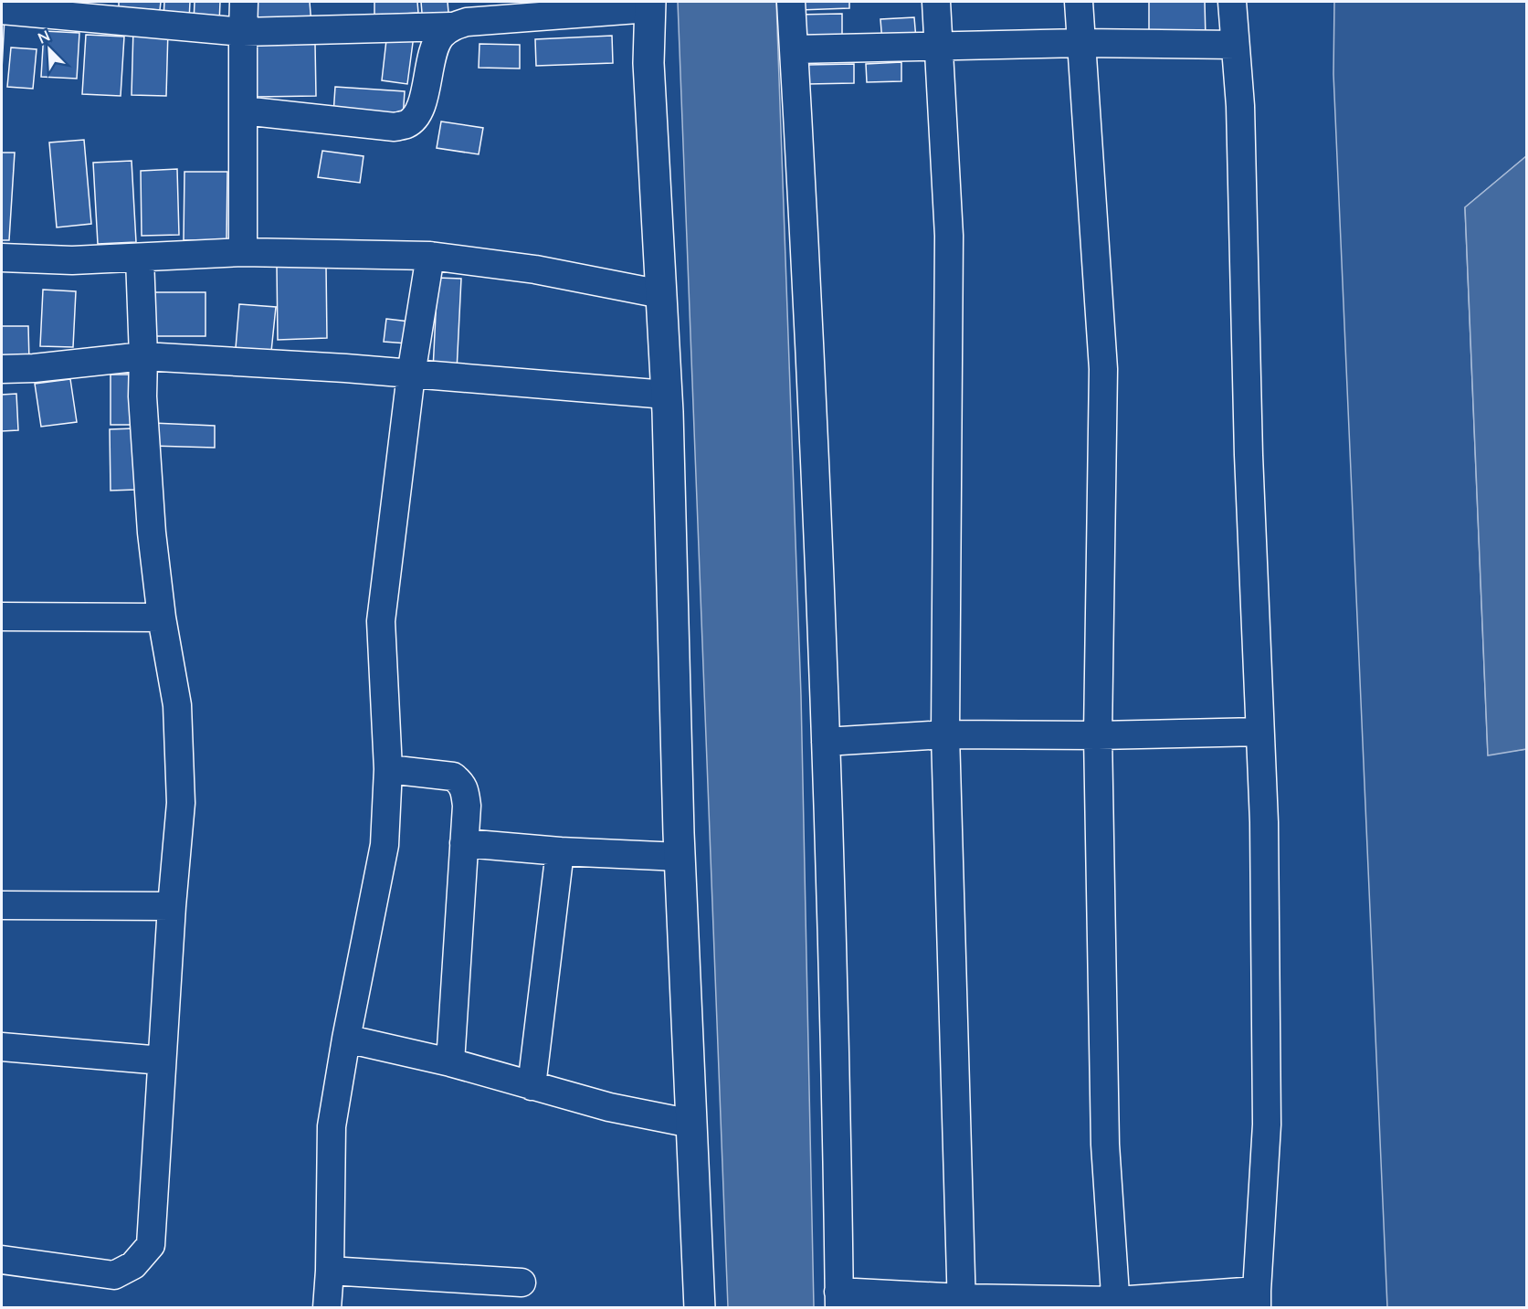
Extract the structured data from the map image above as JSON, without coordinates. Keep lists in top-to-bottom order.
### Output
{
  "north": "top left"
}
